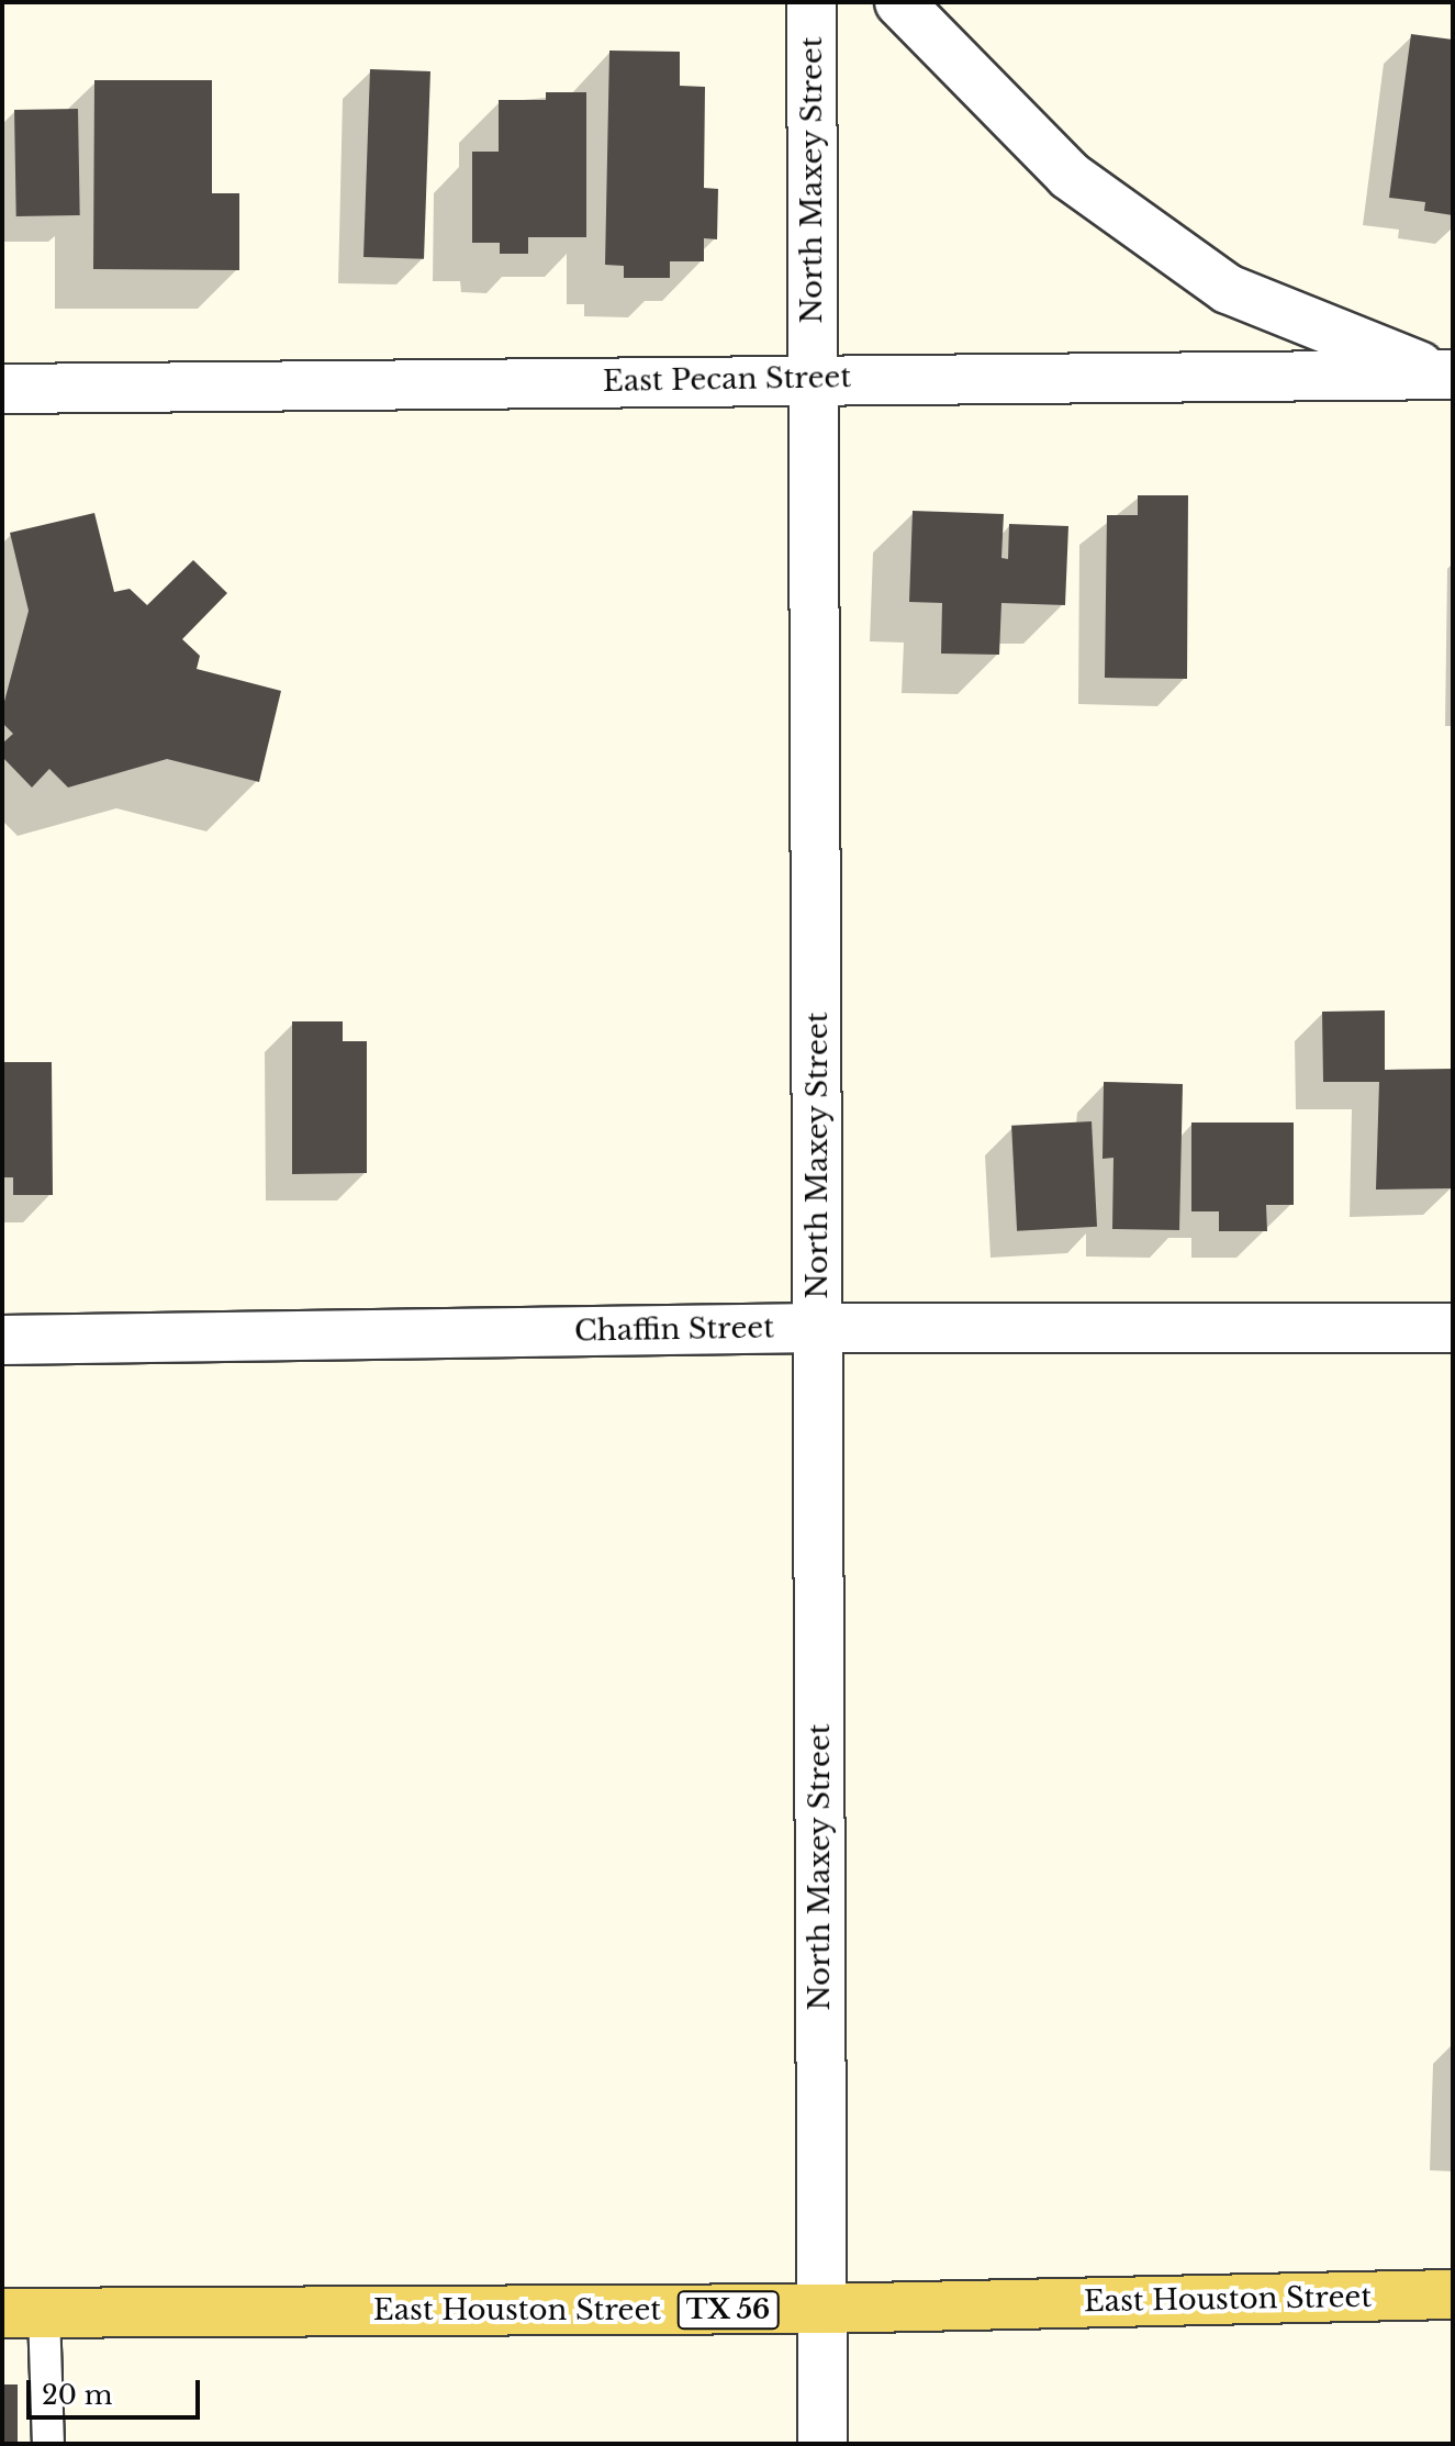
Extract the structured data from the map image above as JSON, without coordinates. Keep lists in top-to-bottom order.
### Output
{
  "streets": {
    "main road": ["East Houston Street", "TX 56"],
    "street": ["North Maxey Street", "East Pecan Street", "Chaffin Street"]
  },
  "crossings": [
    ["North Maxey Street", "East Pecan Street"],
    ["North Maxey Street", "Chaffin Street"],
    ["North Maxey Street", "East Houston Street"]
  ],
  "scale_bar": "20 m"
}
